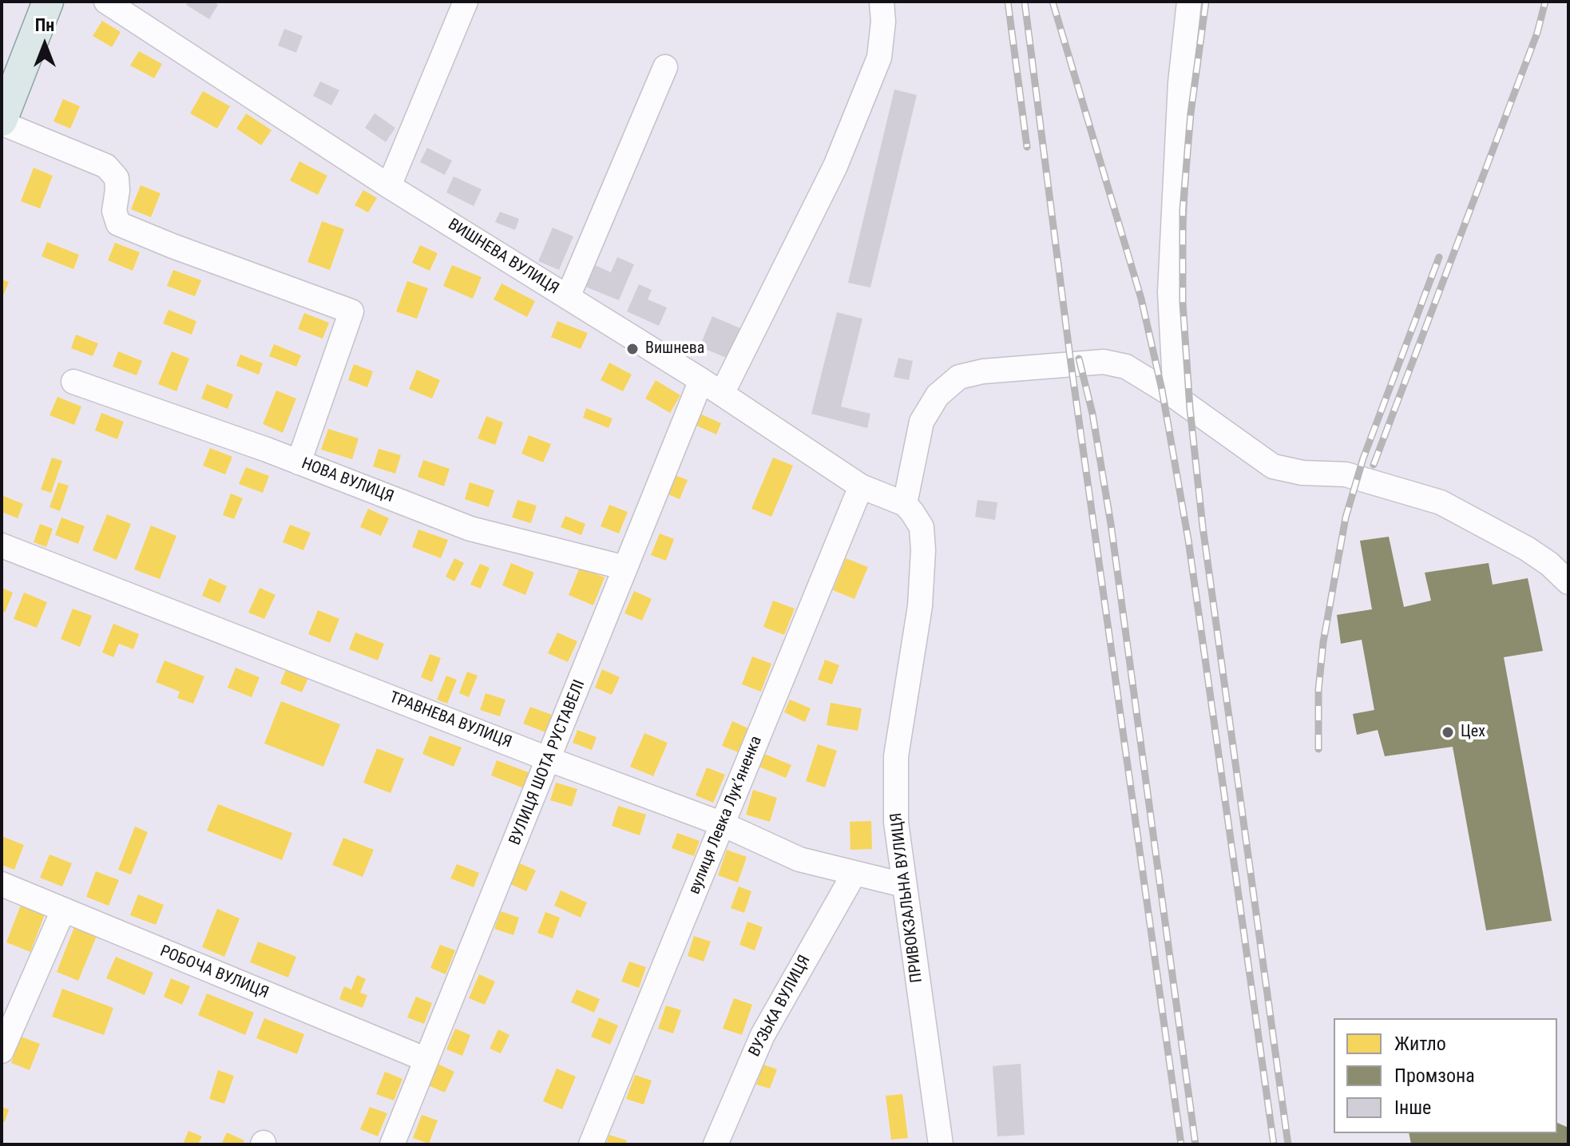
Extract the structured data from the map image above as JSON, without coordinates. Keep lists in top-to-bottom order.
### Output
{
  "streets": {
    "street": [
      "ВИШНЕВА ВУЛИЦЯ",
      "НОВА ВУЛИЦЯ",
      "ТРАВНЕВА ВУЛИЦЯ",
      "ВУЛИЦЯ ШОТА РУСТАВЕЛІ",
      "вулиця Левка Лукʼяненка",
      "ПРИВОКЗАЛЬНА ВУЛИЦЯ",
      "РОБОЧА ВУЛИЦЯ",
      "ВУЗЬКА ВУЛИЦЯ"
    ]
  },
  "crossings": [
    ["ВИШНЕВА ВУЛИЦЯ", "ВУЛИЦЯ ШОТА РУСТАВЕЛІ"],
    ["ВИШНЕВА ВУЛИЦЯ", "вулиця Левка Лукʼяненка"],
    ["ВИШНЕВА ВУЛИЦЯ", "ПРИВОКЗАЛЬНА ВУЛИЦЯ"],
    ["НОВА ВУЛИЦЯ", "ВУЛИЦЯ ШОТА РУСТАВЕЛІ"],
    ["ТРАВНЕВА ВУЛИЦЯ", "ВУЛИЦЯ ШОТА РУСТАВЕЛІ"],
    ["ТРАВНЕВА ВУЛИЦЯ", "вулиця Левка Лукʼяненка"],
    ["ТРАВНЕВА ВУЛИЦЯ", "ПРИВОКЗАЛЬНА ВУЛИЦЯ"],
    ["ТРАВНЕВА ВУЛИЦЯ", "ВУЗЬКА ВУЛИЦЯ"],
    ["ВУЛИЦЯ ШОТА РУСТАВЕЛІ", "РОБОЧА ВУЛИЦЯ"]
  ],
  "places": ["Вишнева", "Цех"],
  "legend": ["Житло", "Промзона", "Інше"],
  "north": "top"
}
